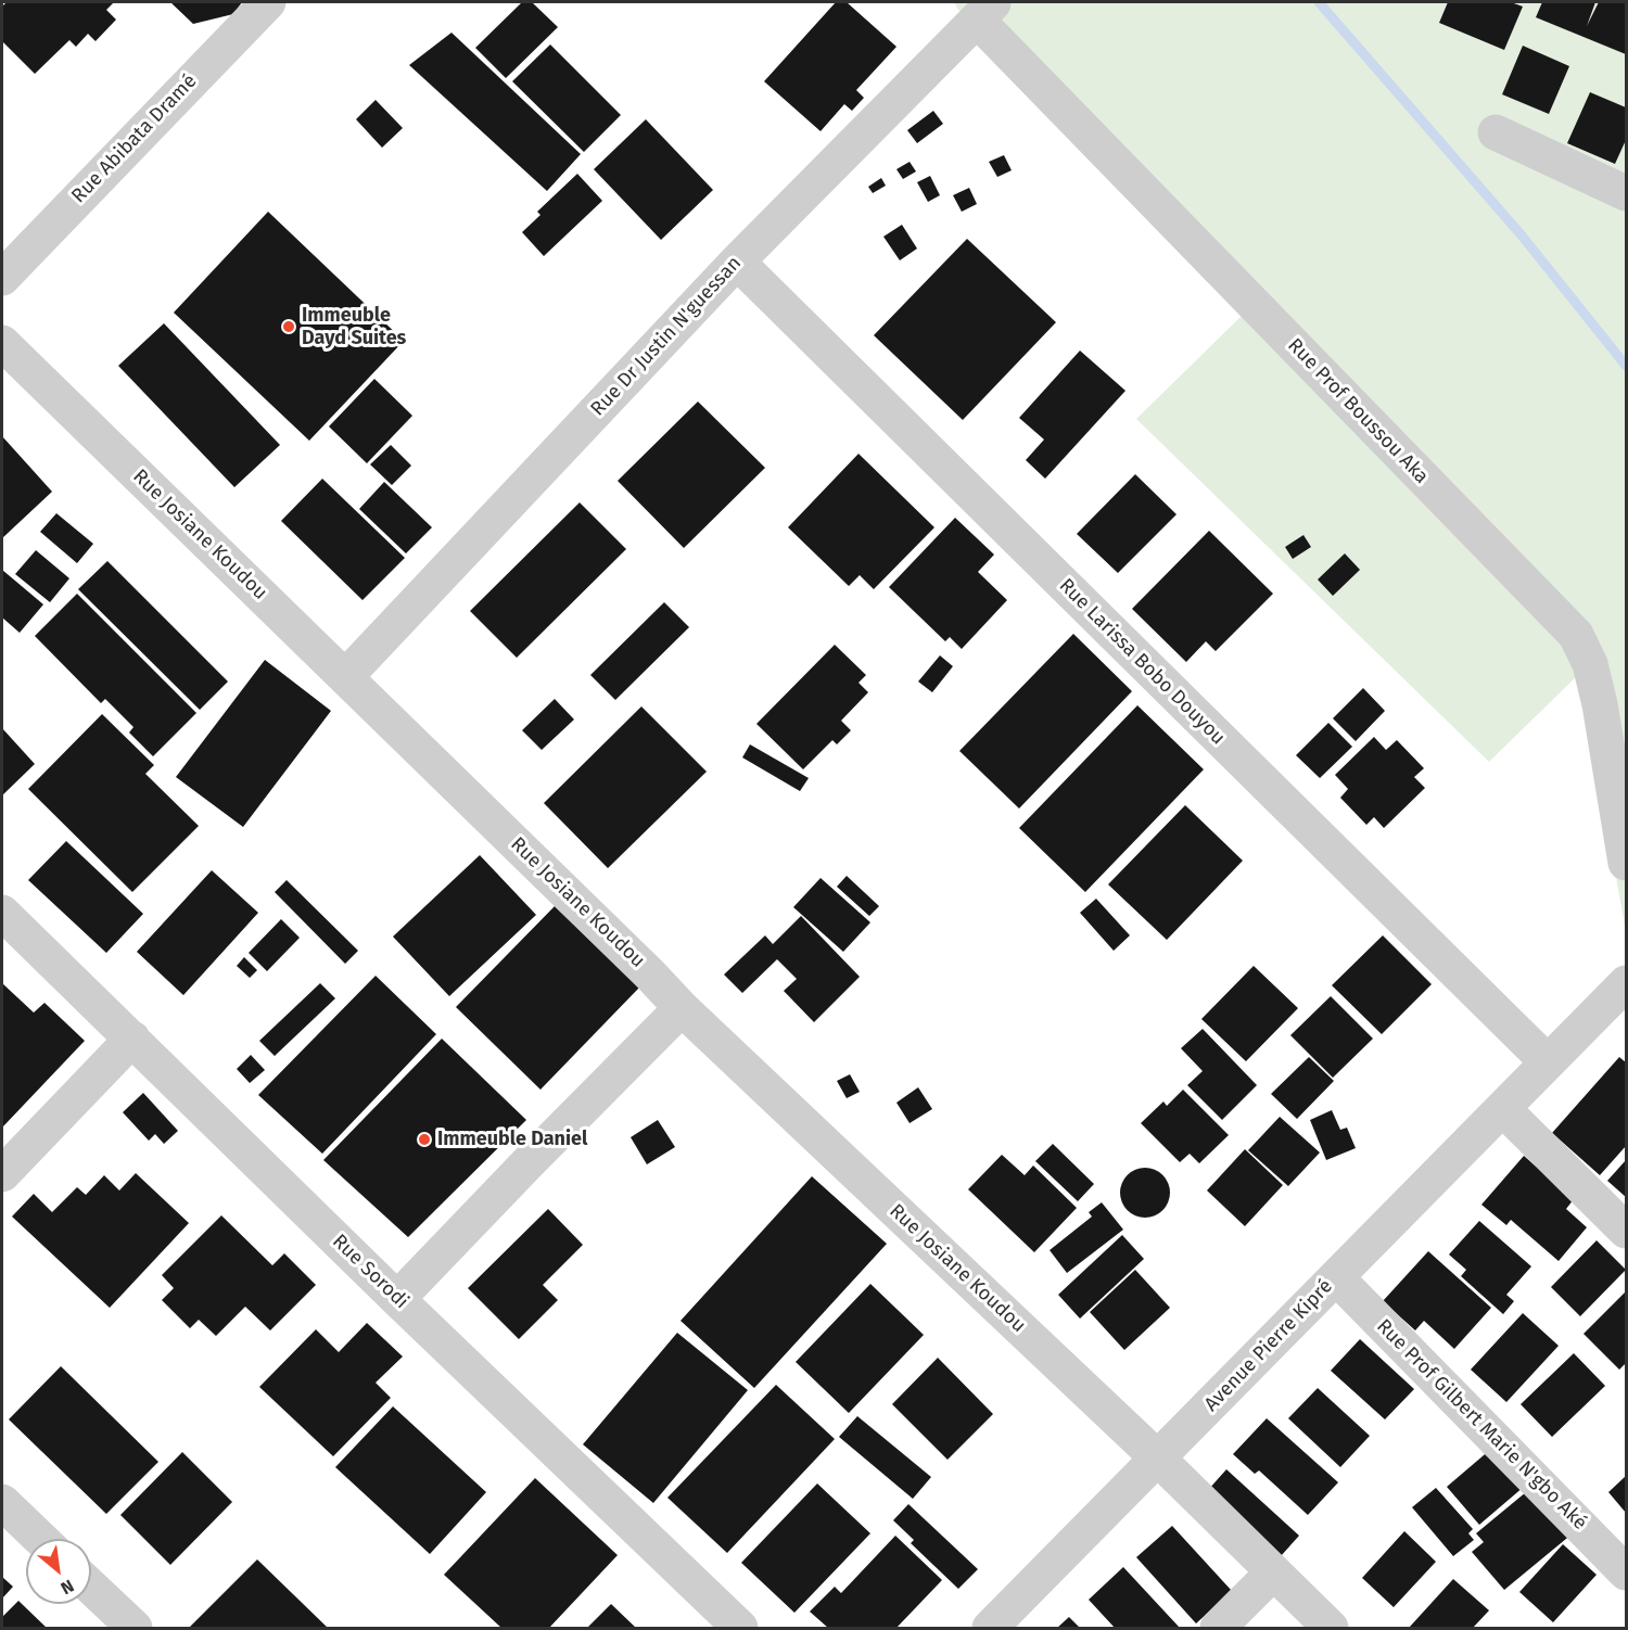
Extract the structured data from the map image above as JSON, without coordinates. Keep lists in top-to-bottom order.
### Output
{
  "streets": {
    "street": [
      "Rue Abibata Dramé",
      "Rue Dr Justin N'guessan",
      "Rue Prof Boussou Aka",
      "Rue Josiane Koudou",
      "Rue Larissa Bobo Douyou",
      "Rue Sorodi",
      "Avenue Pierre Kipré",
      "Rue Prof Gilbert Marie N'gbo Aké"
    ]
  },
  "crossings": [
    ["Rue Dr Justin N'guessan", "Rue Prof Boussou Aka"],
    ["Rue Dr Justin N'guessan", "Rue Josiane Koudou"],
    ["Rue Dr Justin N'guessan", "Rue Larissa Bobo Douyou"],
    ["Rue Josiane Koudou", "Avenue Pierre Kipré"],
    ["Rue Larissa Bobo Douyou", "Avenue Pierre Kipré"],
    ["Avenue Pierre Kipré", "Rue Prof Gilbert Marie N'gbo Aké"]
  ],
  "places": ["Immeuble Dayd Suites", "Immeuble Daniel"],
  "north": "bottom right"
}
